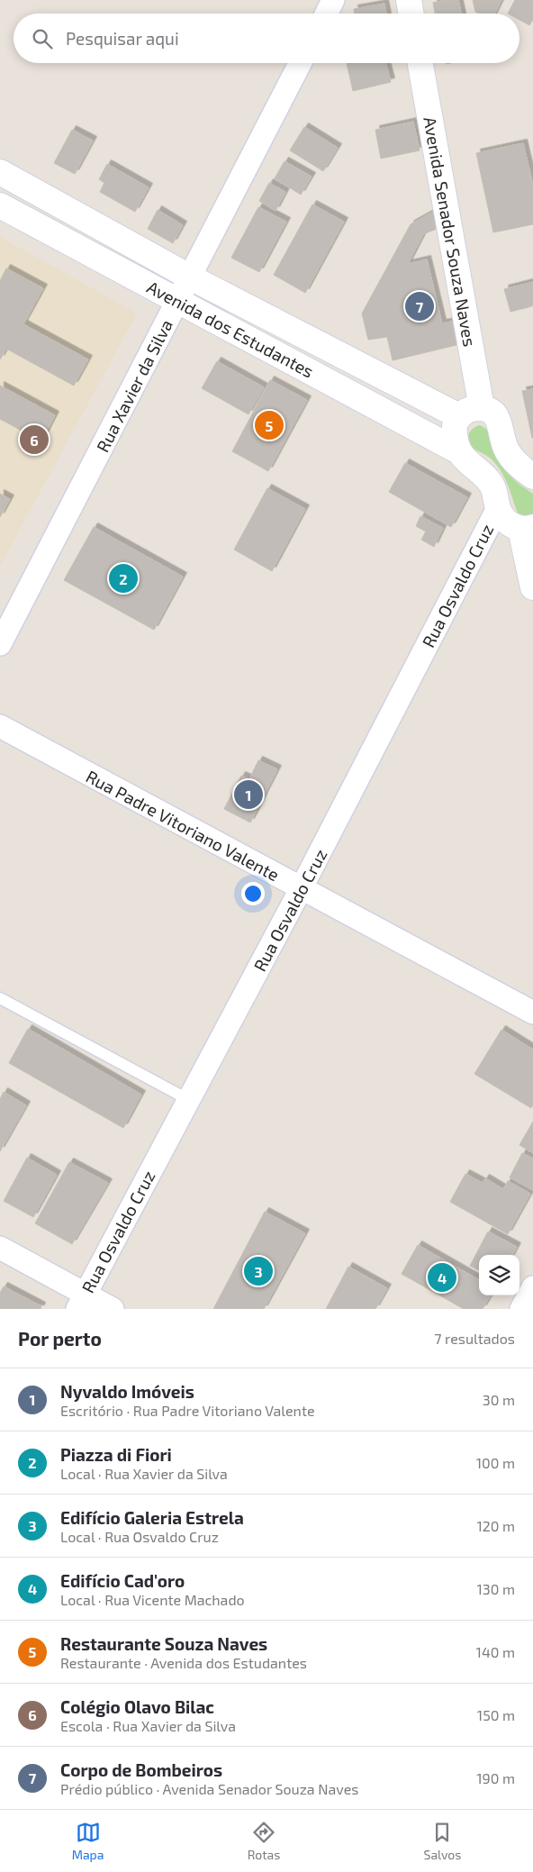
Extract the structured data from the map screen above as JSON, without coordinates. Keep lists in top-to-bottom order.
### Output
{
  "streets": {
    "street": [
      "Avenida Senador Souza Naves",
      "Avenida dos Estudantes",
      "Rua Xavier da Silva",
      "Rua Osvaldo Cruz",
      "Rua Padre Vitoriano Valente"
    ]
  },
  "crossings": [
    ["Avenida Senador Souza Naves", "Avenida dos Estudantes"],
    ["Avenida dos Estudantes", "Rua Xavier da Silva"],
    ["Rua Osvaldo Cruz", "Rua Padre Vitoriano Valente"]
  ],
  "page": {
    "search": "Pesquisar aqui",
    "pins": [
      "7",
      "5",
      "6",
      "2",
      "1",
      "3",
      "4"
    ],
    "heading": ["Por perto", "7 resultados"],
    "list": [
      {
        "mark": "1",
        "name": "Nyvaldo Imóveis",
        "note": "Escritório · Rua Padre Vitoriano Valente",
        "value": "30 m"
      },
      {
        "mark": "2",
        "name": "Piazza di Fiori",
        "note": "Local · Rua Xavier da Silva",
        "value": "100 m"
      },
      {
        "mark": "3",
        "name": "Edifício Galeria Estrela",
        "note": "Local · Rua Osvaldo Cruz",
        "value": "120 m"
      },
      {
        "mark": "4",
        "name": "Edifício Cad'oro",
        "note": "Local · Rua Vicente Machado",
        "value": "130 m"
      },
      {
        "mark": "5",
        "name": "Restaurante Souza Naves",
        "note": "Restaurante · Avenida dos Estudantes",
        "value": "140 m"
      },
      {
        "mark": "6",
        "name": "Colégio Olavo Bilac",
        "note": "Escola · Rua Xavier da Silva",
        "value": "150 m"
      },
      {
        "mark": "7",
        "name": "Corpo de Bombeiros",
        "note": "Prédio público · Avenida Senador Souza Naves",
        "value": "190 m"
      }
    ],
    "nav": ["Mapa", "Rotas", "Salvos"]
  }
}
